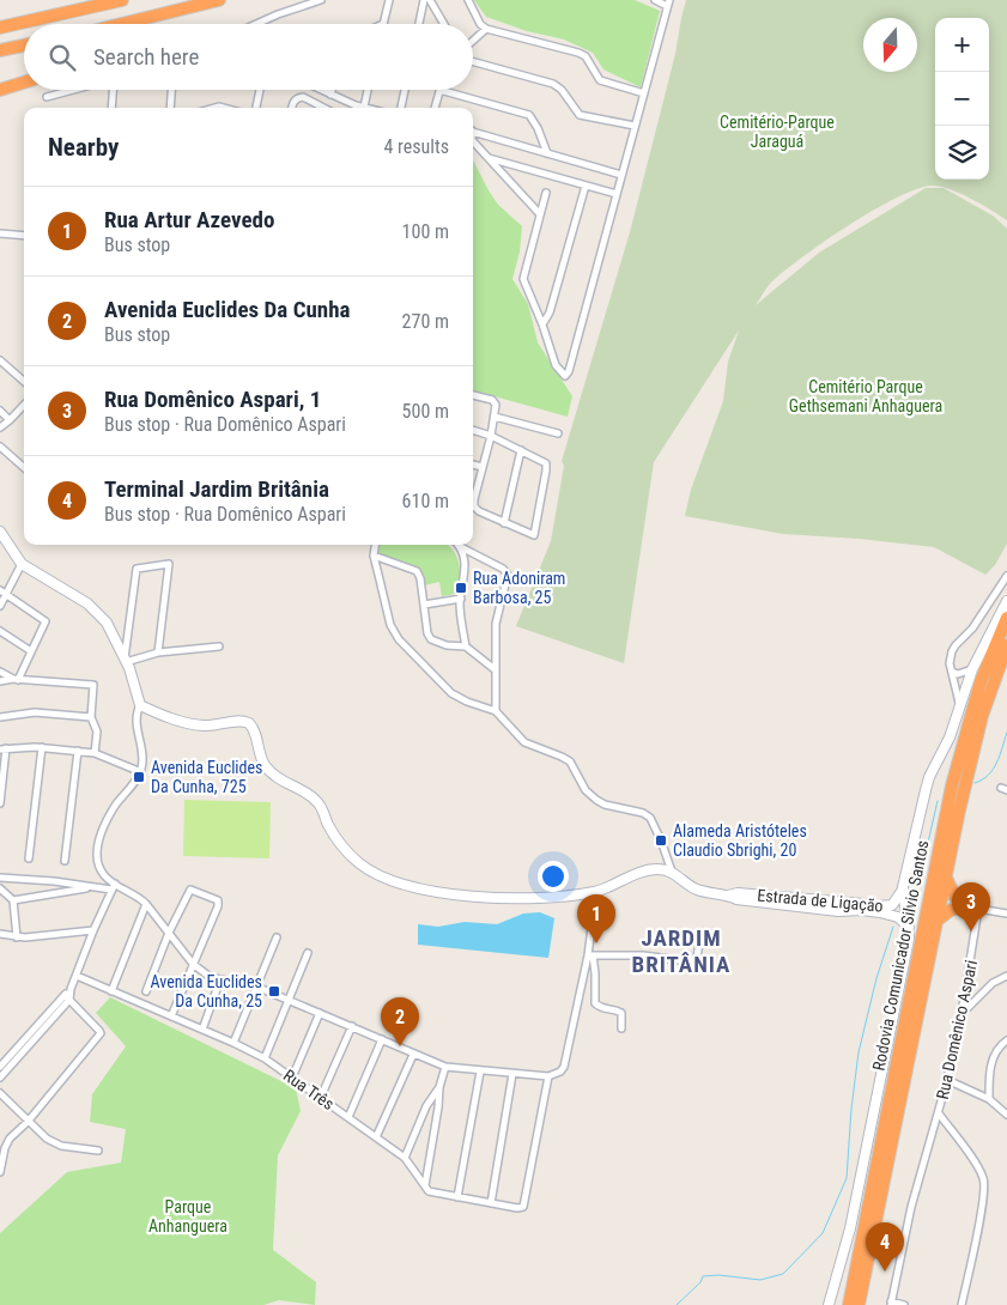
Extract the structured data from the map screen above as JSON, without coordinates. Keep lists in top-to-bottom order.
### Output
{
  "streets": {
    "highway": ["Rodovia Comunicador Silvio Santos"],
    "main road": ["Estrada de Ligação"],
    "street": ["Rua Domênico Aspari", "Rua Três"]
  },
  "districts": ["JARDIM BRITÂNIA"],
  "parks": ["Cemitério-Parque Jaraguá", "Cemitério Parque Gethsemani Anhaguera", "Parque Anhanguera"],
  "places": {
    "transit": [
      "Rua Adoniram Barbosa, 25",
      "Avenida Euclides Da Cunha, 725",
      "Alameda Aristóteles Claudio Sbrighi, 20",
      "Avenida Euclides Da Cunha, 25"
    ]
  },
  "north": "bottom",
  "page": {
    "map_buttons": ["+", "−"],
    "search": "Search here",
    "heading": ["Nearby", "4 results"],
    "list": [
      {
        "mark": "1",
        "name": "Rua Artur Azevedo",
        "note": "Bus stop",
        "value": "100 m"
      },
      {
        "mark": "2",
        "name": "Avenida Euclides Da Cunha",
        "note": "Bus stop",
        "value": "270 m"
      },
      {
        "mark": "3",
        "name": "Rua Domênico Aspari, 1",
        "note": "Bus stop · Rua Domênico Aspari",
        "value": "500 m"
      },
      {
        "mark": "4",
        "name": "Terminal Jardim Britânia",
        "note": "Bus stop · Rua Domênico Aspari",
        "value": "610 m"
      }
    ],
    "pins": [
      "3",
      "1",
      "2",
      "4"
    ]
  }
}
